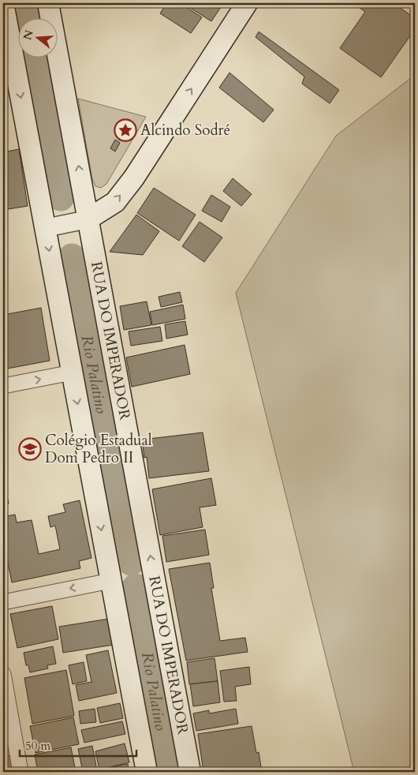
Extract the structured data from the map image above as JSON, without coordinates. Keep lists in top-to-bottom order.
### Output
{
  "streets": {
    "main road": ["RUA DO IMPERADOR"]
  },
  "water": ["Rio Palatino"],
  "places": {
    "place": ["Alcindo Sodré"],
    "school or university": ["Colégio Estadual Dom Pedro II"]
  },
  "scale_bar": "50 m",
  "north": "left"
}
